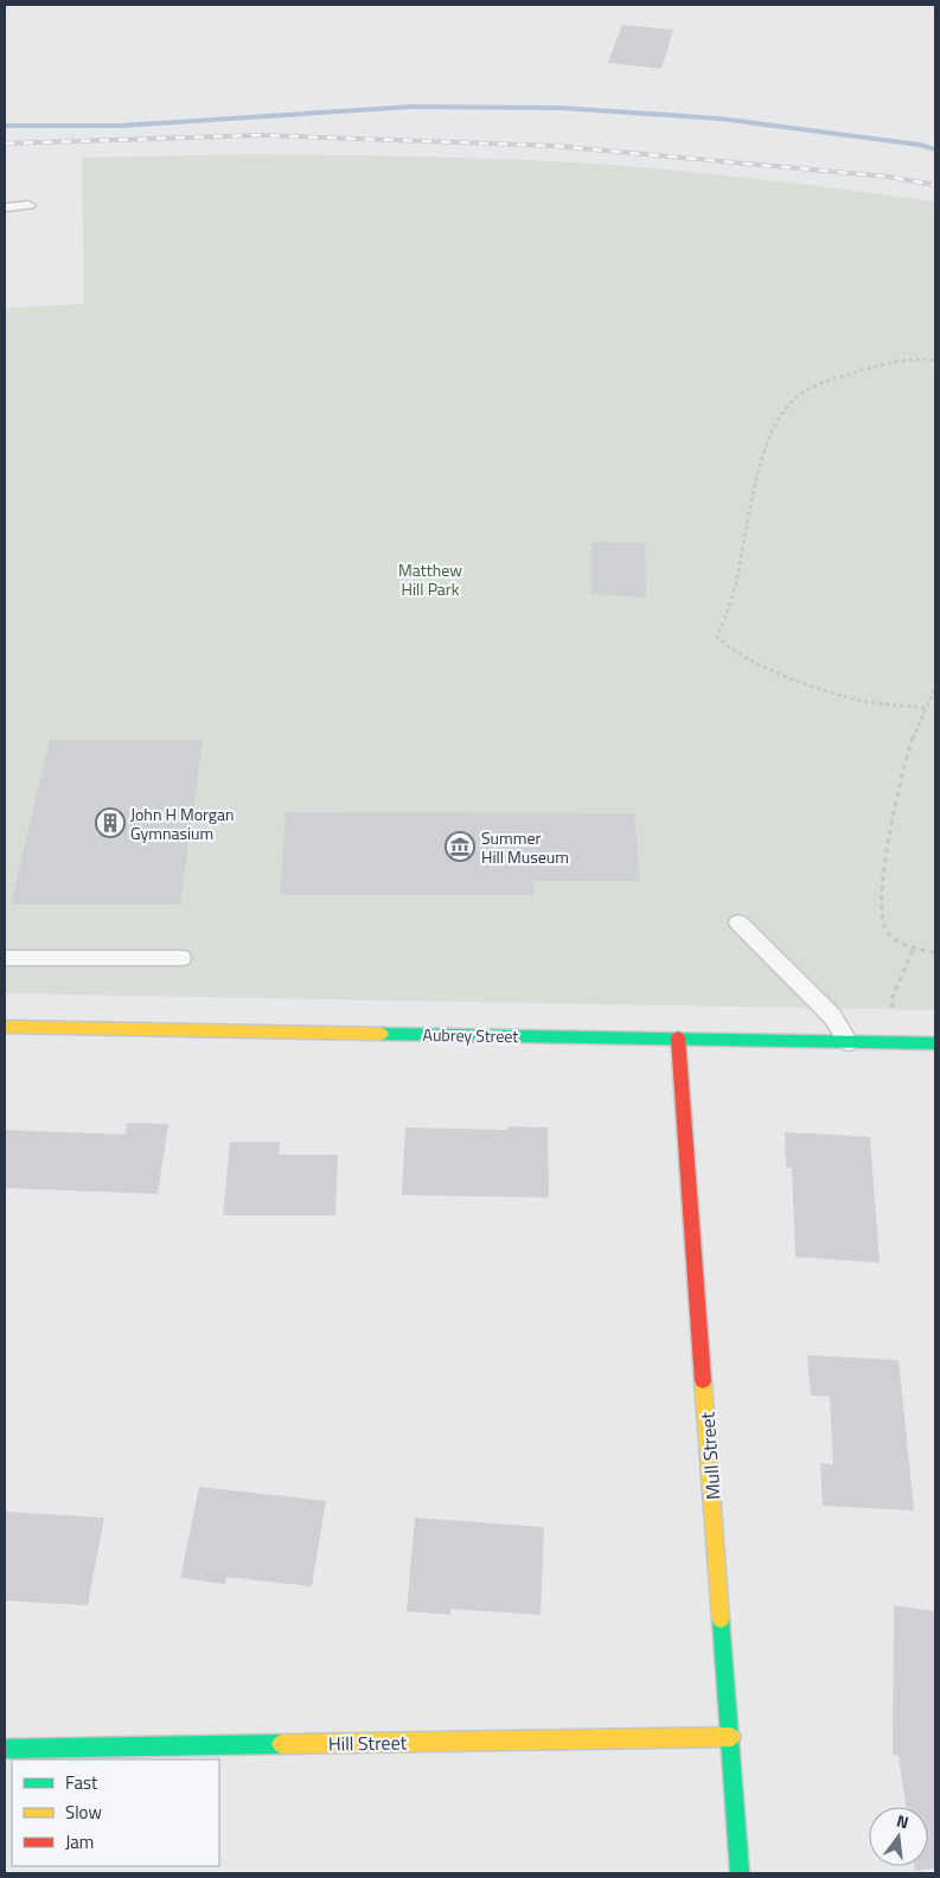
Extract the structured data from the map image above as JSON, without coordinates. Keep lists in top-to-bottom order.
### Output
{
  "streets": {
    "street": ["Aubrey Street", "Mull Street", "Hill Street"]
  },
  "crossings": [
    ["Aubrey Street", "Mull Street"],
    ["Mull Street", "Hill Street"]
  ],
  "parks": ["Matthew Hill Park"],
  "places": {
    "building": ["John H Morgan Gymnasium"],
    "museum": ["Summer Hill Museum"]
  },
  "legend": ["Fast", "Slow", "Jam"],
  "north": "top"
}
